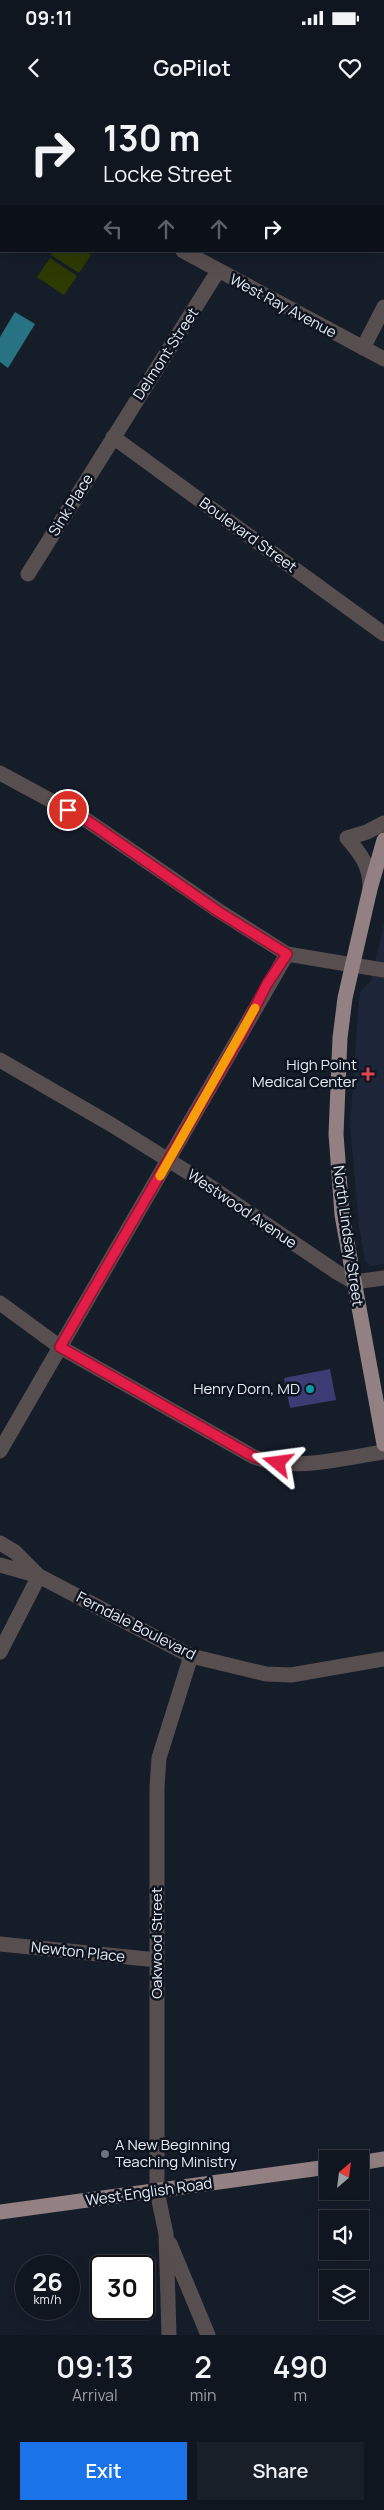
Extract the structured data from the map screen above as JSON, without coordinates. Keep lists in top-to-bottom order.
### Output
{
  "streets": {
    "main road": ["North Lindsay Street", "West English Road"],
    "street": [
      "West Ray Avenue",
      "Delmont Street",
      "Sink Place",
      "Boulevard Street",
      "Westwood Avenue",
      "Ferndale Boulevard",
      "Oakwood Street",
      "Newton Place"
    ]
  },
  "crossings": [
    ["West Ray Avenue", "Delmont Street"],
    ["Delmont Street", "Sink Place"],
    ["Delmont Street", "Boulevard Street"],
    ["Sink Place", "Boulevard Street"],
    ["Westwood Avenue", "North Lindsay Street"],
    ["Ferndale Boulevard", "Oakwood Street"],
    ["Oakwood Street", "Newton Place"],
    ["Oakwood Street", "West English Road"]
  ],
  "places": {
    "health": ["High Point Medical Center"],
    "other": ["Henry Dorn, MD", "A New Beginning Teaching Ministry"]
  },
  "north": "top right",
  "page": {
    "status": "09:11",
    "header": "GoPilot",
    "turn": ["130 m", "Locke Street"],
    "speed": "26 km/h",
    "limit": "30",
    "eta": [
      "09:13",
      "Arrival",
      "2",
      "min",
      "490",
      "m"
    ],
    "buttons": ["Exit", "Share"]
  }
}
